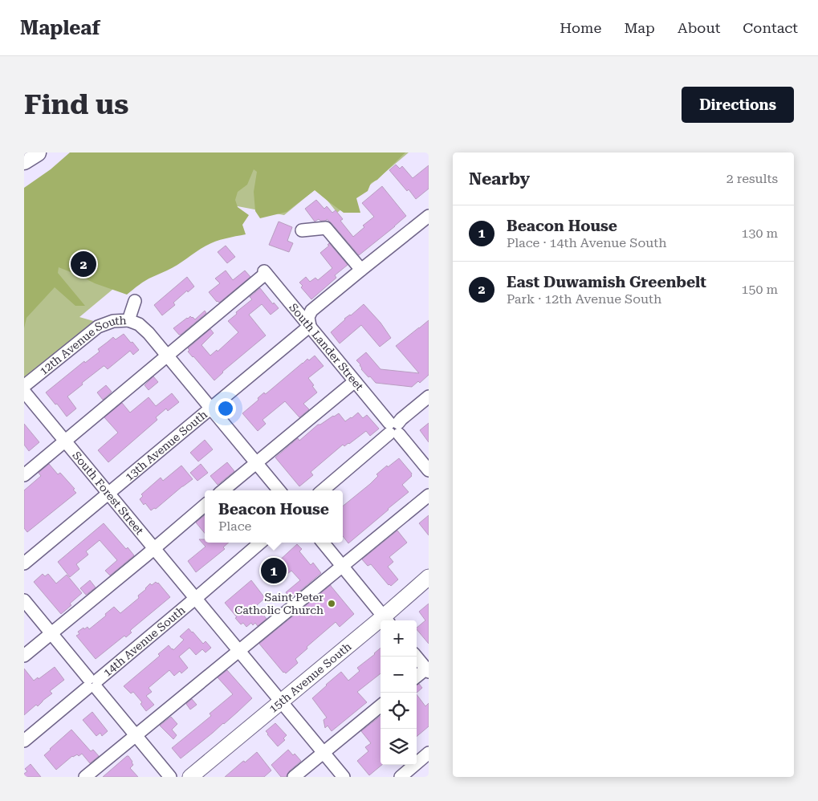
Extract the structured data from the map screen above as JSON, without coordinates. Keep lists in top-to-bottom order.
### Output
{
  "streets": {
    "main road": ["15th Avenue South"],
    "street": [
      "12th Avenue South",
      "South Lander Street",
      "13th Avenue South",
      "South Forest Street",
      "14th Avenue South"
    ]
  },
  "crossings": [
    ["South Lander Street", "13th Avenue South"],
    ["13th Avenue South", "South Forest Street"],
    ["South Forest Street", "14th Avenue South"],
    ["South Forest Street", "15th Avenue South"]
  ],
  "places": ["Saint Peter Catholic Church"],
  "page": {
    "header": "Mapleaf",
    "nav": [
      "Home",
      "Map",
      "About",
      "Contact"
    ],
    "buttons": "Directions",
    "title": "Find us",
    "heading": ["Nearby", "2 results"],
    "list": [
      {
        "mark": "1",
        "name": "Beacon House",
        "note": "Place · 14th Avenue South",
        "value": "130 m"
      },
      {
        "mark": "2",
        "name": "East Duwamish Greenbelt",
        "note": "Park · 12th Avenue South",
        "value": "150 m"
      }
    ],
    "pins": ["2", "1"],
    "popup": ["Beacon House", "Place"],
    "map_buttons": ["+", "−"]
  }
}
